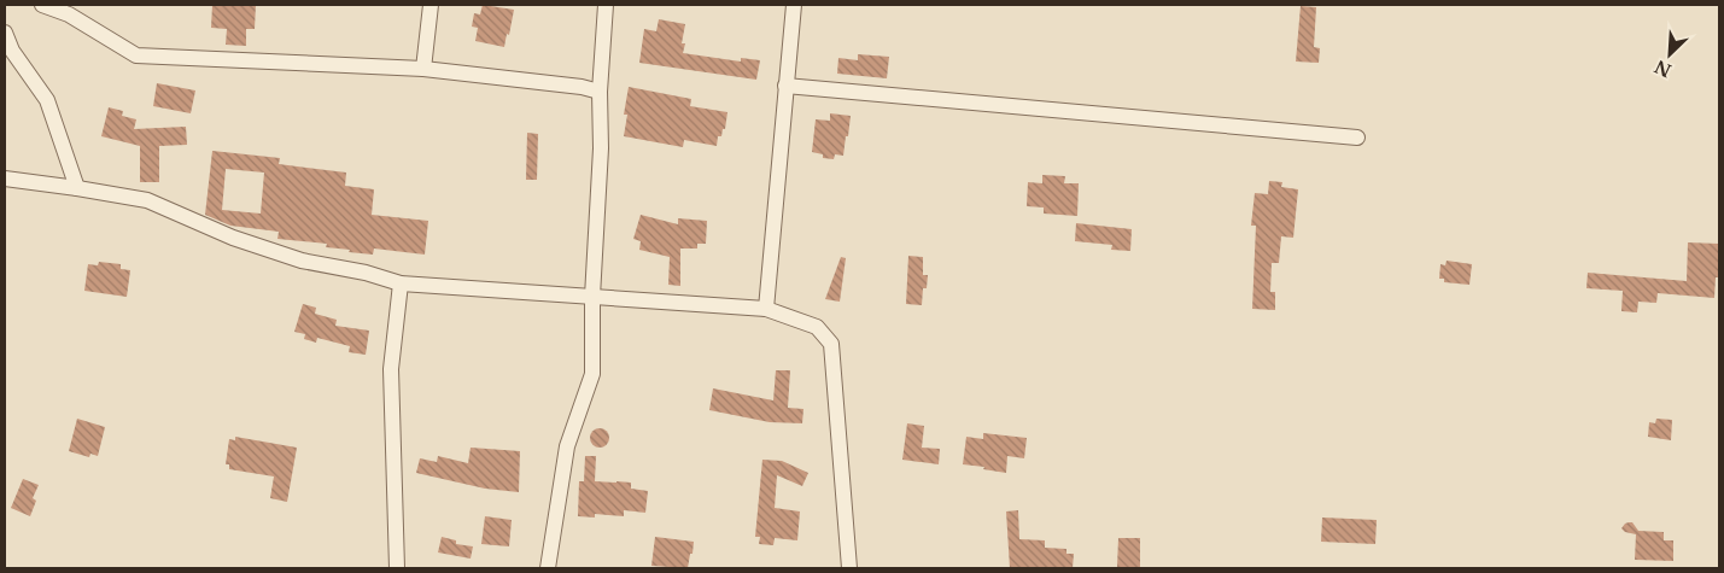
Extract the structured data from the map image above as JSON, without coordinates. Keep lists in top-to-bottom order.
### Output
{
  "north": "bottom left"
}
